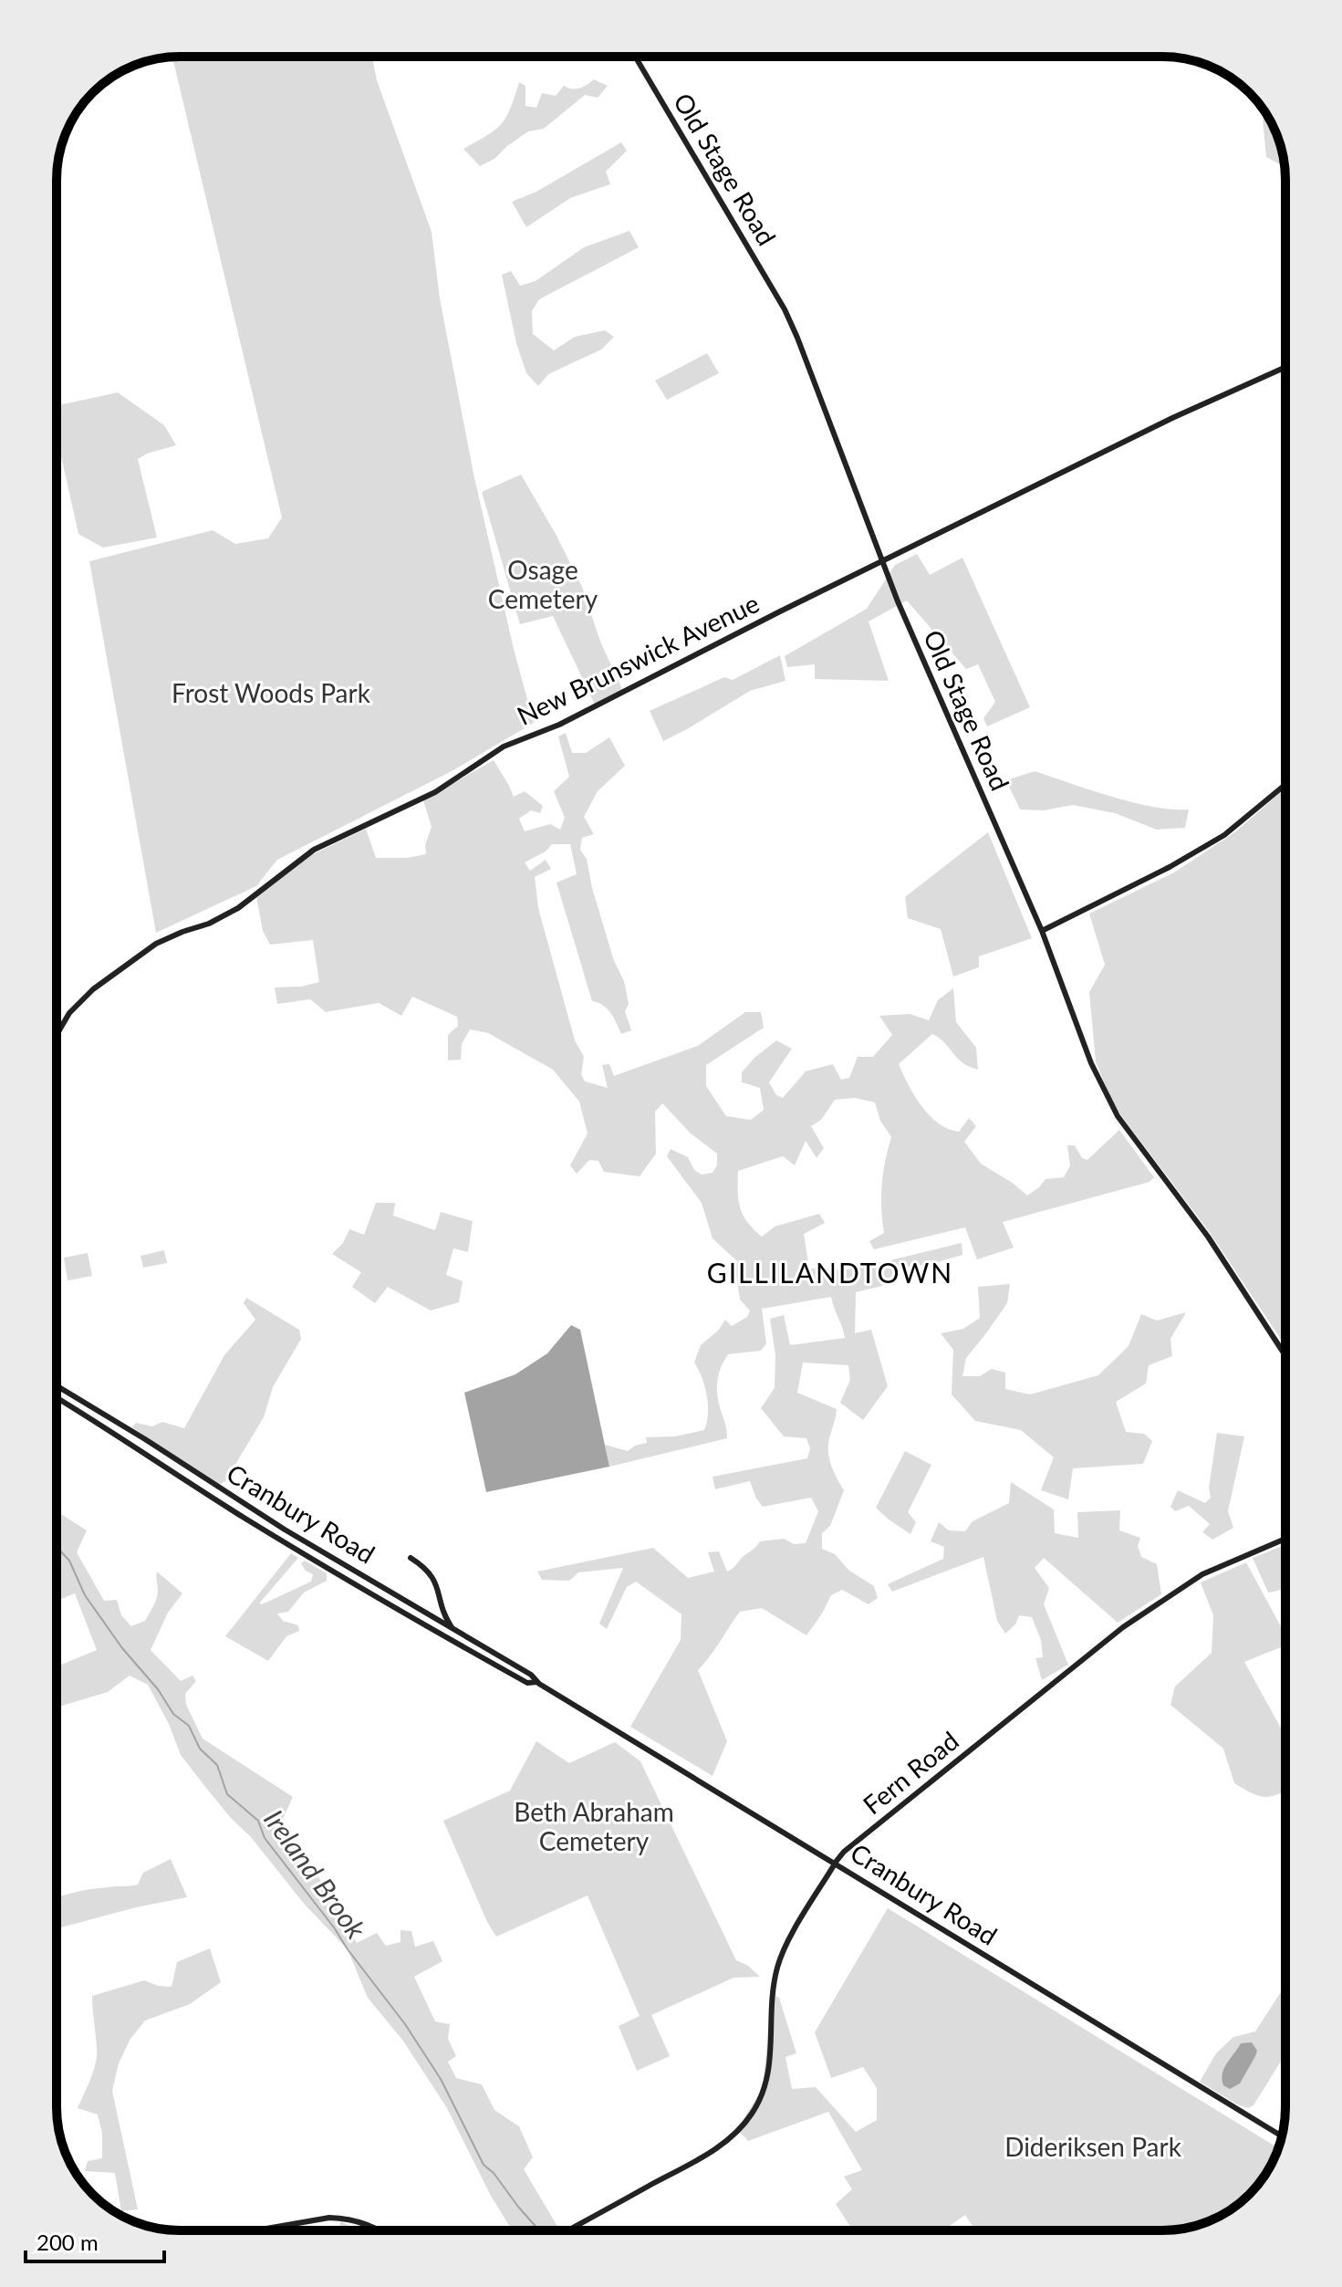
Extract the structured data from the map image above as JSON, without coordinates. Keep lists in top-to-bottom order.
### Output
{
  "streets": {
    "main road": [
      "Old Stage Road",
      "New Brunswick Avenue",
      "Cranbury Road",
      "Fern Road"
    ]
  },
  "crossings": [
    ["Old Stage Road", "New Brunswick Avenue"],
    ["Cranbury Road", "Fern Road"]
  ],
  "districts": ["GILLILANDTOWN"],
  "water": ["Ireland Brook"],
  "parks": [
    "Osage Cemetery",
    "Frost Woods Park",
    "Beth Abraham Cemetery",
    "Dideriksen Park"
  ],
  "scale_bar": "200 m"
}
